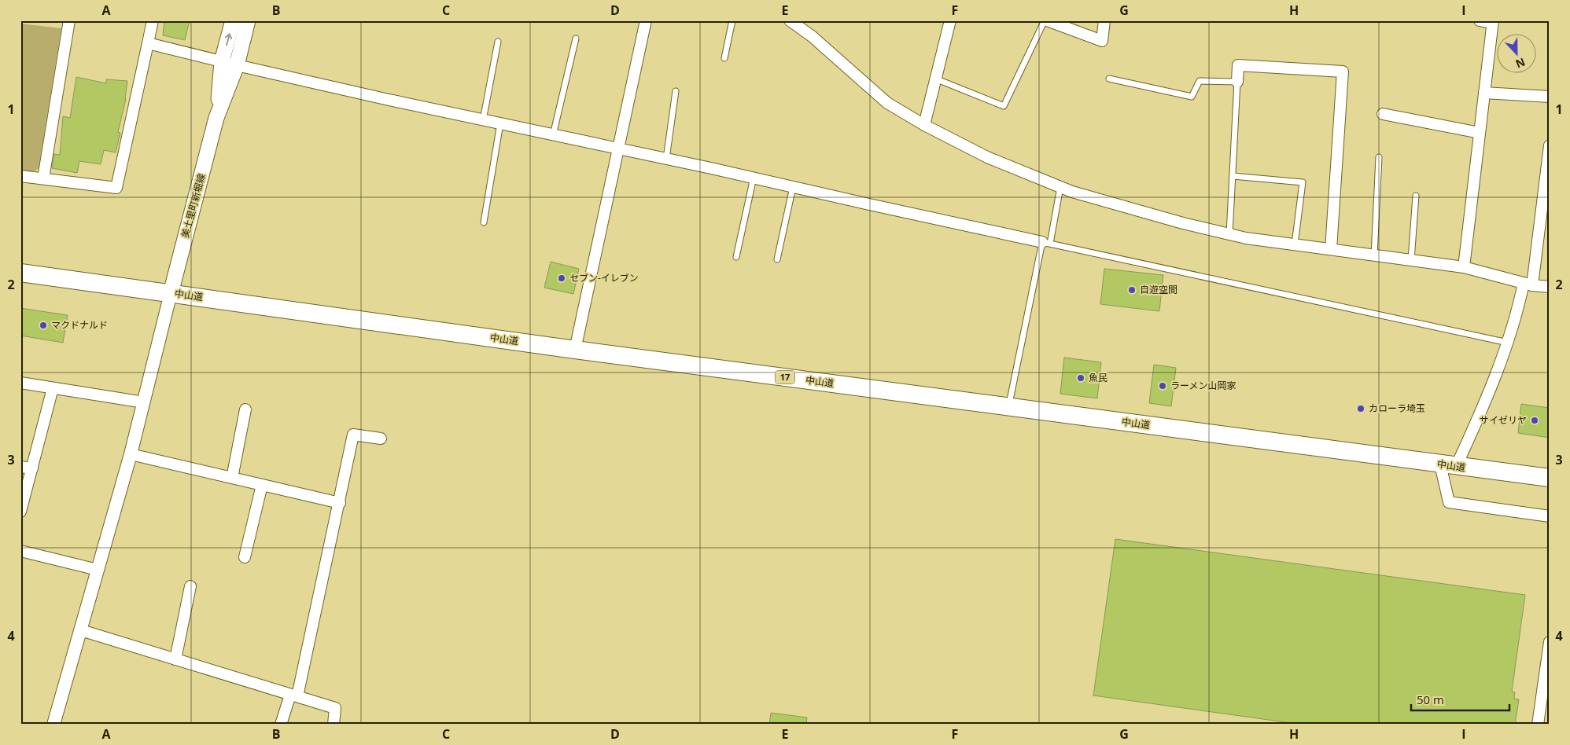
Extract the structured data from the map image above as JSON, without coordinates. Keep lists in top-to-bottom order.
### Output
{
  "streets": {
    "highway": ["中山道", "17"],
    "main road": ["美土里町新堀線"]
  },
  "crossings": [
    ["美土里町新堀線", "中山道"]
  ],
  "places": [
    "セブン-イレブン",
    "自遊空間",
    "マクドナルド",
    "魚民",
    "ラーメン山岡家",
    "カローラ埼玉",
    "サイゼリヤ"
  ],
  "scale_bar": "50 m",
  "north": "bottom",
  "grid": {
    "columns": [
      "A",
      "B",
      "C",
      "D",
      "E",
      "F",
      "G",
      "H",
      "I"
    ],
    "rows": [
      "1",
      "2",
      "3",
      "4"
    ]
  }
}
